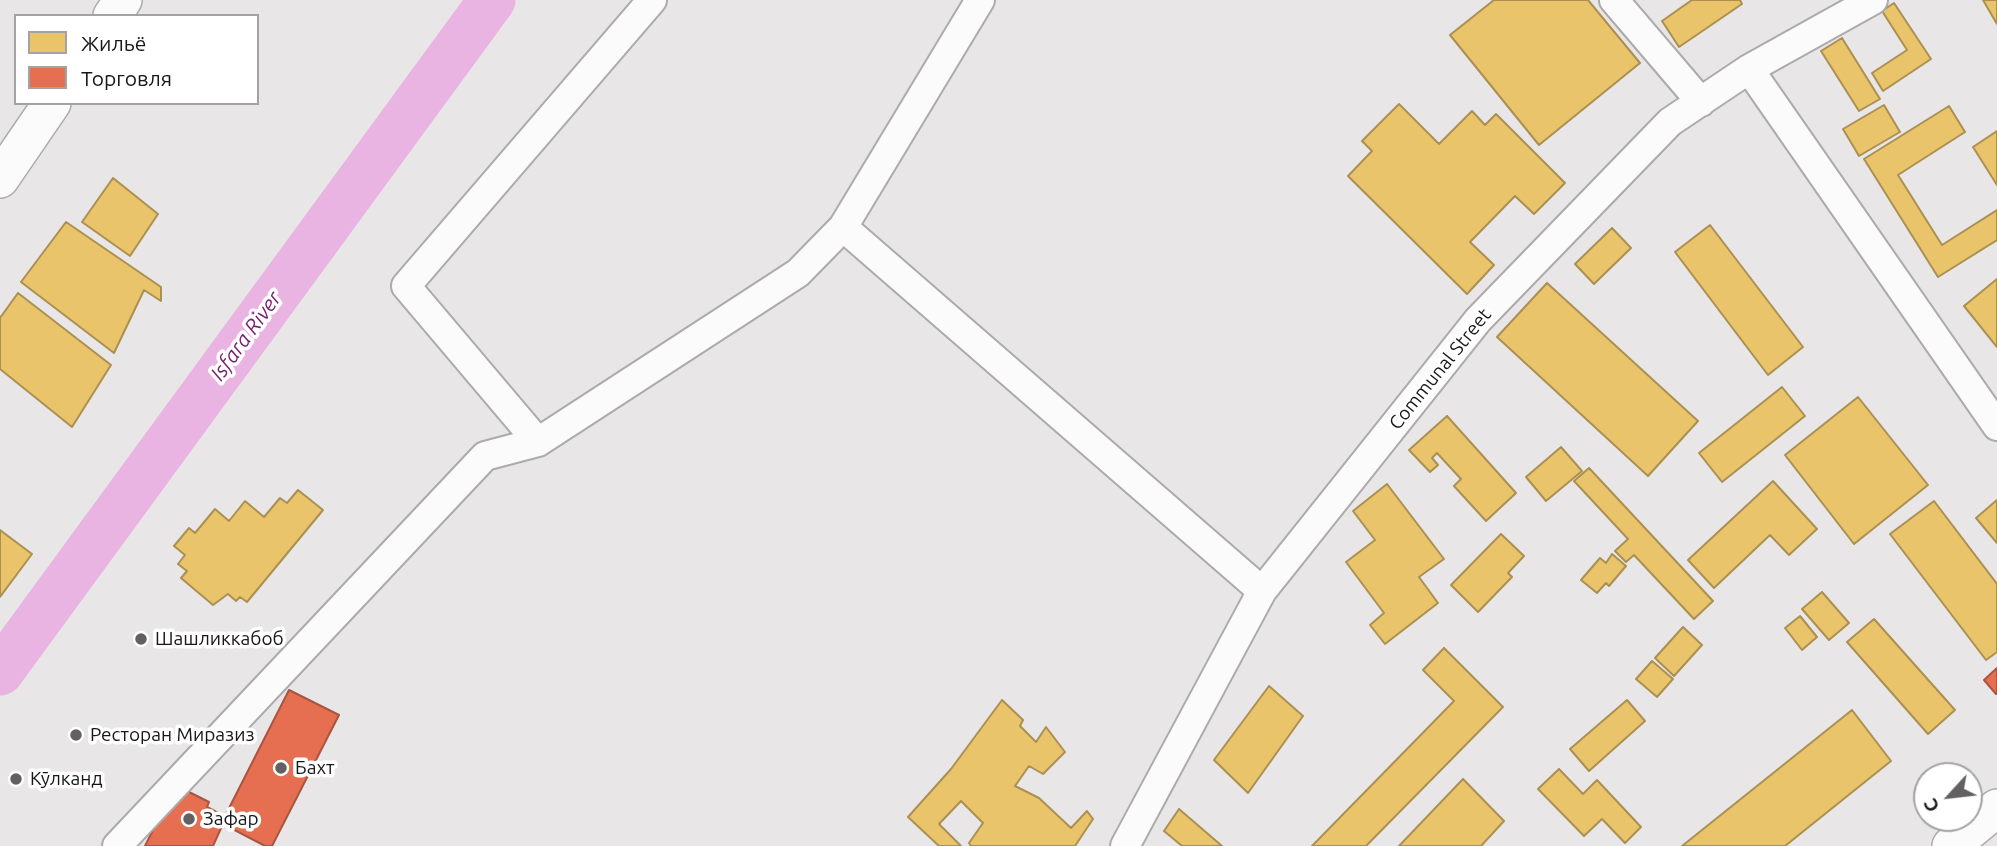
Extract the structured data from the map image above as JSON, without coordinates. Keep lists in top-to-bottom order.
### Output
{
  "streets": {
    "street": ["Communal Street"]
  },
  "water": ["Isfara River"],
  "places": [
    "Шашликкабоб",
    "Ресторан Миразиз",
    "Бахт",
    "Кӯлканд",
    "Зафар"
  ],
  "legend": ["Жильё", "Торговля"],
  "north": "bottom left"
}
